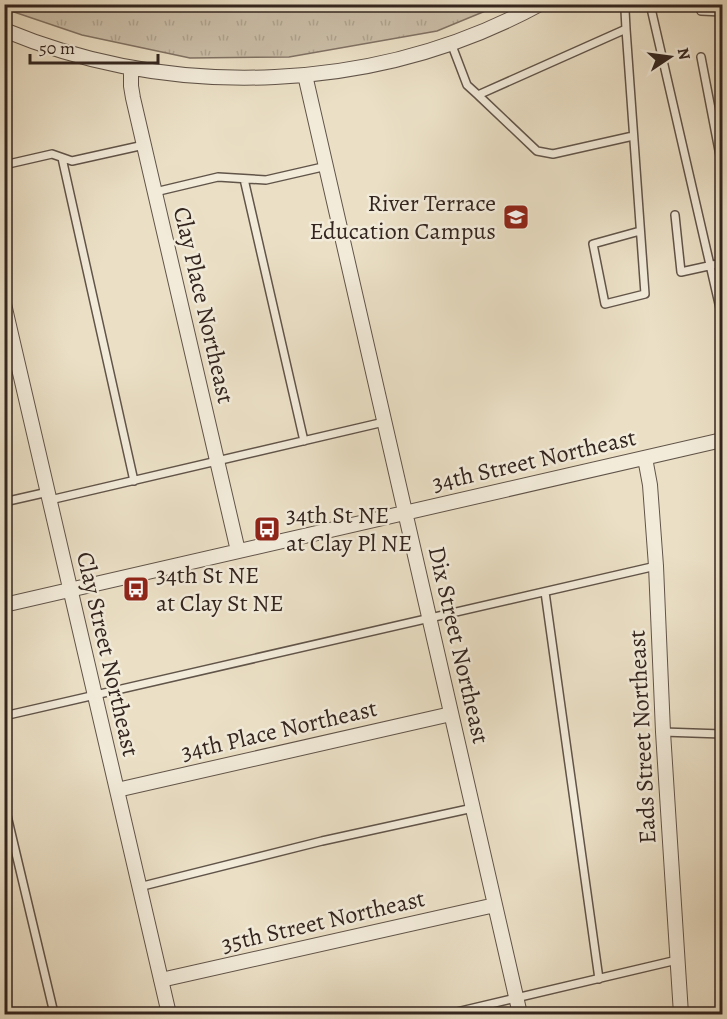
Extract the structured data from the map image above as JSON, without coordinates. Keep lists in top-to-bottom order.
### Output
{
  "streets": {
    "street": [
      "Clay Place Northeast",
      "34th Street Northeast",
      "Dix Street Northeast",
      "Clay Street Northeast",
      "34th Place Northeast",
      "Eads Street Northeast",
      "35th Street Northeast"
    ]
  },
  "crossings": [
    ["Clay Place Northeast", "34th Street Northeast"],
    ["34th Street Northeast", "Dix Street Northeast"],
    ["34th Street Northeast", "Clay Street Northeast"],
    ["34th Street Northeast", "Eads Street Northeast"],
    ["Dix Street Northeast", "34th Place Northeast"],
    ["Dix Street Northeast", "35th Street Northeast"],
    ["Clay Street Northeast", "34th Place Northeast"],
    ["Clay Street Northeast", "35th Street Northeast"]
  ],
  "places": {
    "school or university": ["River Terrace Education Campus"],
    "bus stop": ["34th St NE at Clay Pl NE", "34th St NE at Clay St NE"]
  },
  "scale_bar": "50 m",
  "north": "right"
}
